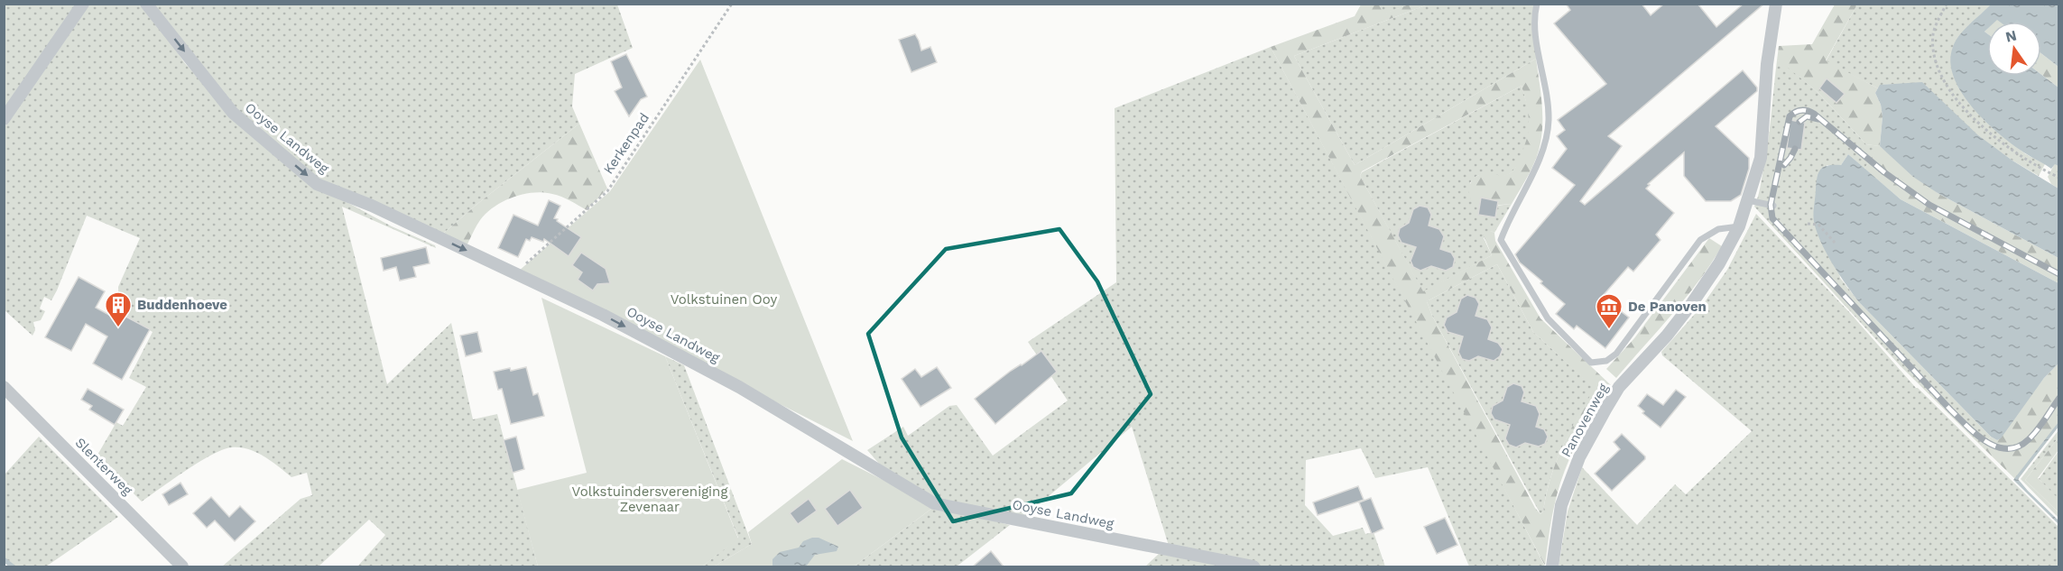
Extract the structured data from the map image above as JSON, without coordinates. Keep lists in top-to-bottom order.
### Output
{
  "streets": {
    "street": ["Ooyse Landweg", "Panovenweg", "Slenterweg"],
    "path": ["Kerkenpad"]
  },
  "crossings": [
    ["Ooyse Landweg", "Kerkenpad"]
  ],
  "one_way": ["Ooyse Landweg"],
  "parks": ["Volkstuinen Ooy", "Volkstuindersvereniging Zevenaar"],
  "places": {
    "building": ["Buddenhoeve"],
    "museum": ["De Panoven"]
  },
  "north": "top"
}
